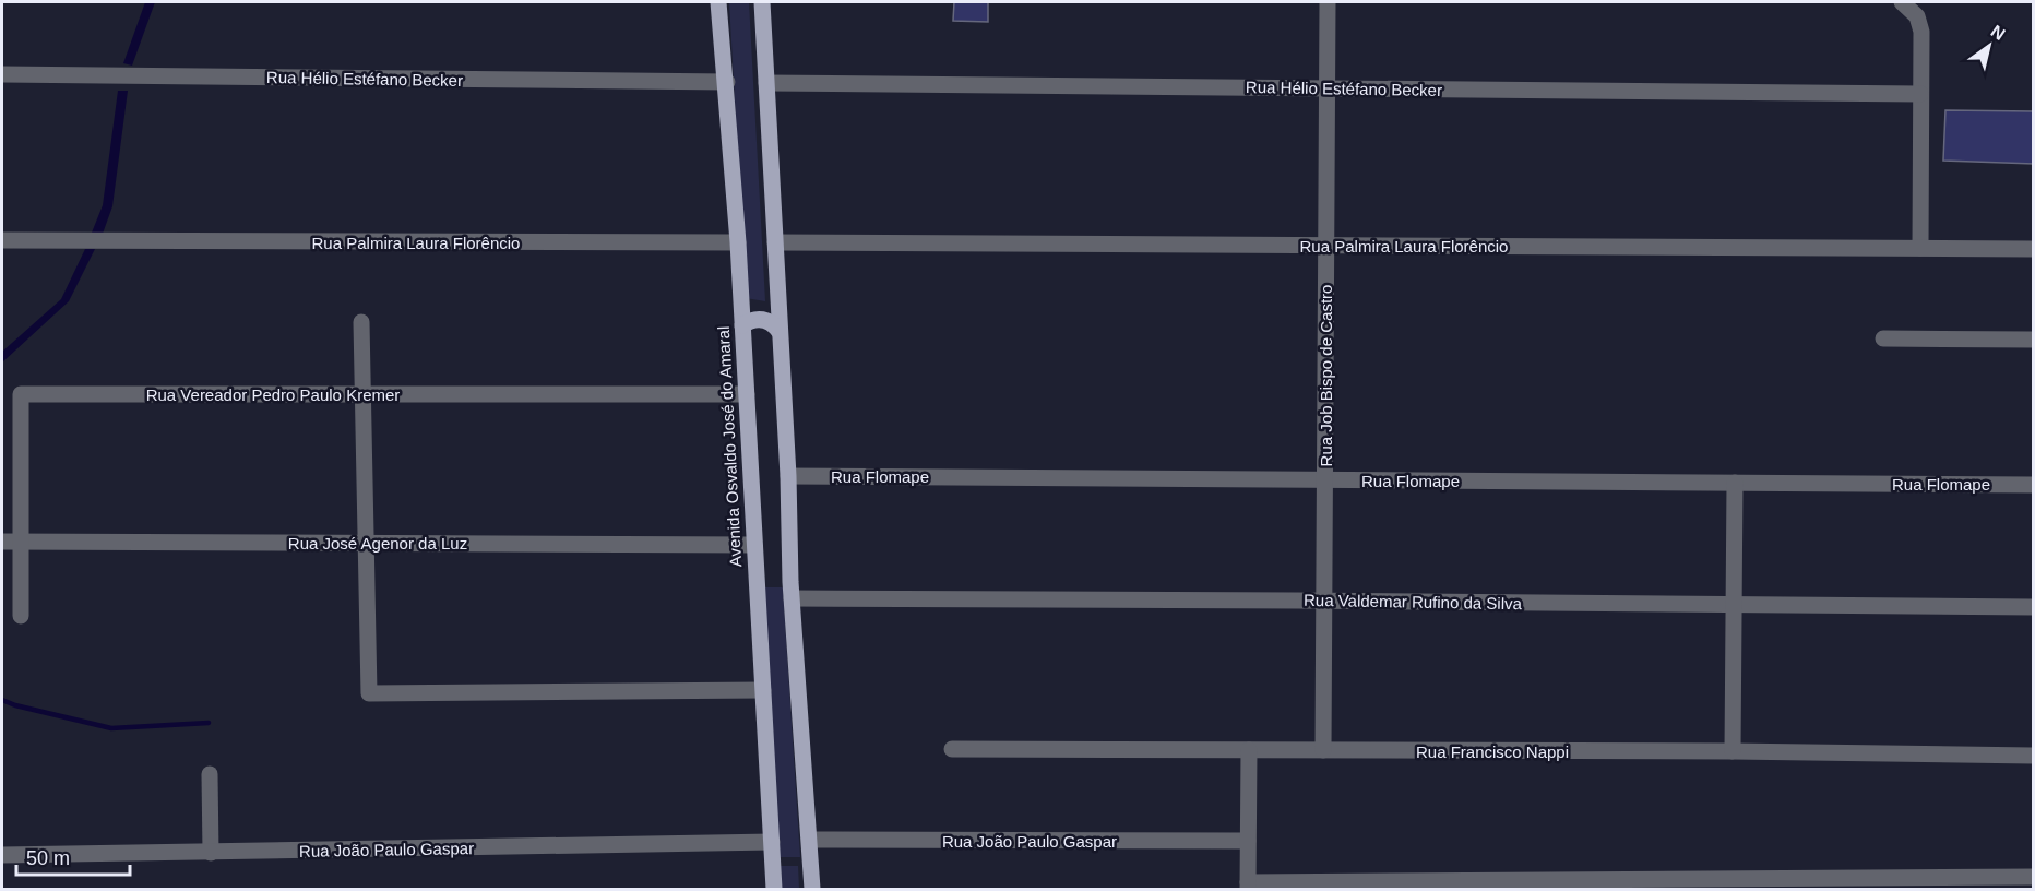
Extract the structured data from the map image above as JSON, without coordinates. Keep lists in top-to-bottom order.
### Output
{
  "streets": {
    "main road": ["Avenida Osvaldo José do Amaral"],
    "street": [
      "Rua Hélio Estéfano Becker",
      "Rua Palmira Laura Florêncio",
      "Rua Job Bispo de Castro",
      "Rua Vereador Pedro Paulo Kremer",
      "Rua Flomape",
      "Rua José Agenor da Luz",
      "Rua Valdemar Rufino da Silva",
      "Rua Francisco Nappi",
      "Rua João Paulo Gaspar"
    ]
  },
  "crossings": [
    ["Rua Hélio Estéfano Becker", "Rua Job Bispo de Castro"],
    ["Rua Hélio Estéfano Becker", "Avenida Osvaldo José do Amaral"],
    ["Rua Palmira Laura Florêncio", "Rua Job Bispo de Castro"],
    ["Rua Palmira Laura Florêncio", "Avenida Osvaldo José do Amaral"],
    ["Rua Job Bispo de Castro", "Rua Flomape"],
    ["Rua Job Bispo de Castro", "Rua Valdemar Rufino da Silva"],
    ["Rua Job Bispo de Castro", "Rua Francisco Nappi"],
    ["Rua Vereador Pedro Paulo Kremer", "Avenida Osvaldo José do Amaral"],
    ["Rua Vereador Pedro Paulo Kremer", "Rua José Agenor da Luz"],
    ["Avenida Osvaldo José do Amaral", "Rua José Agenor da Luz"],
    ["Avenida Osvaldo José do Amaral", "Rua João Paulo Gaspar"]
  ],
  "scale_bar": "50 m",
  "north": "top right"
}
